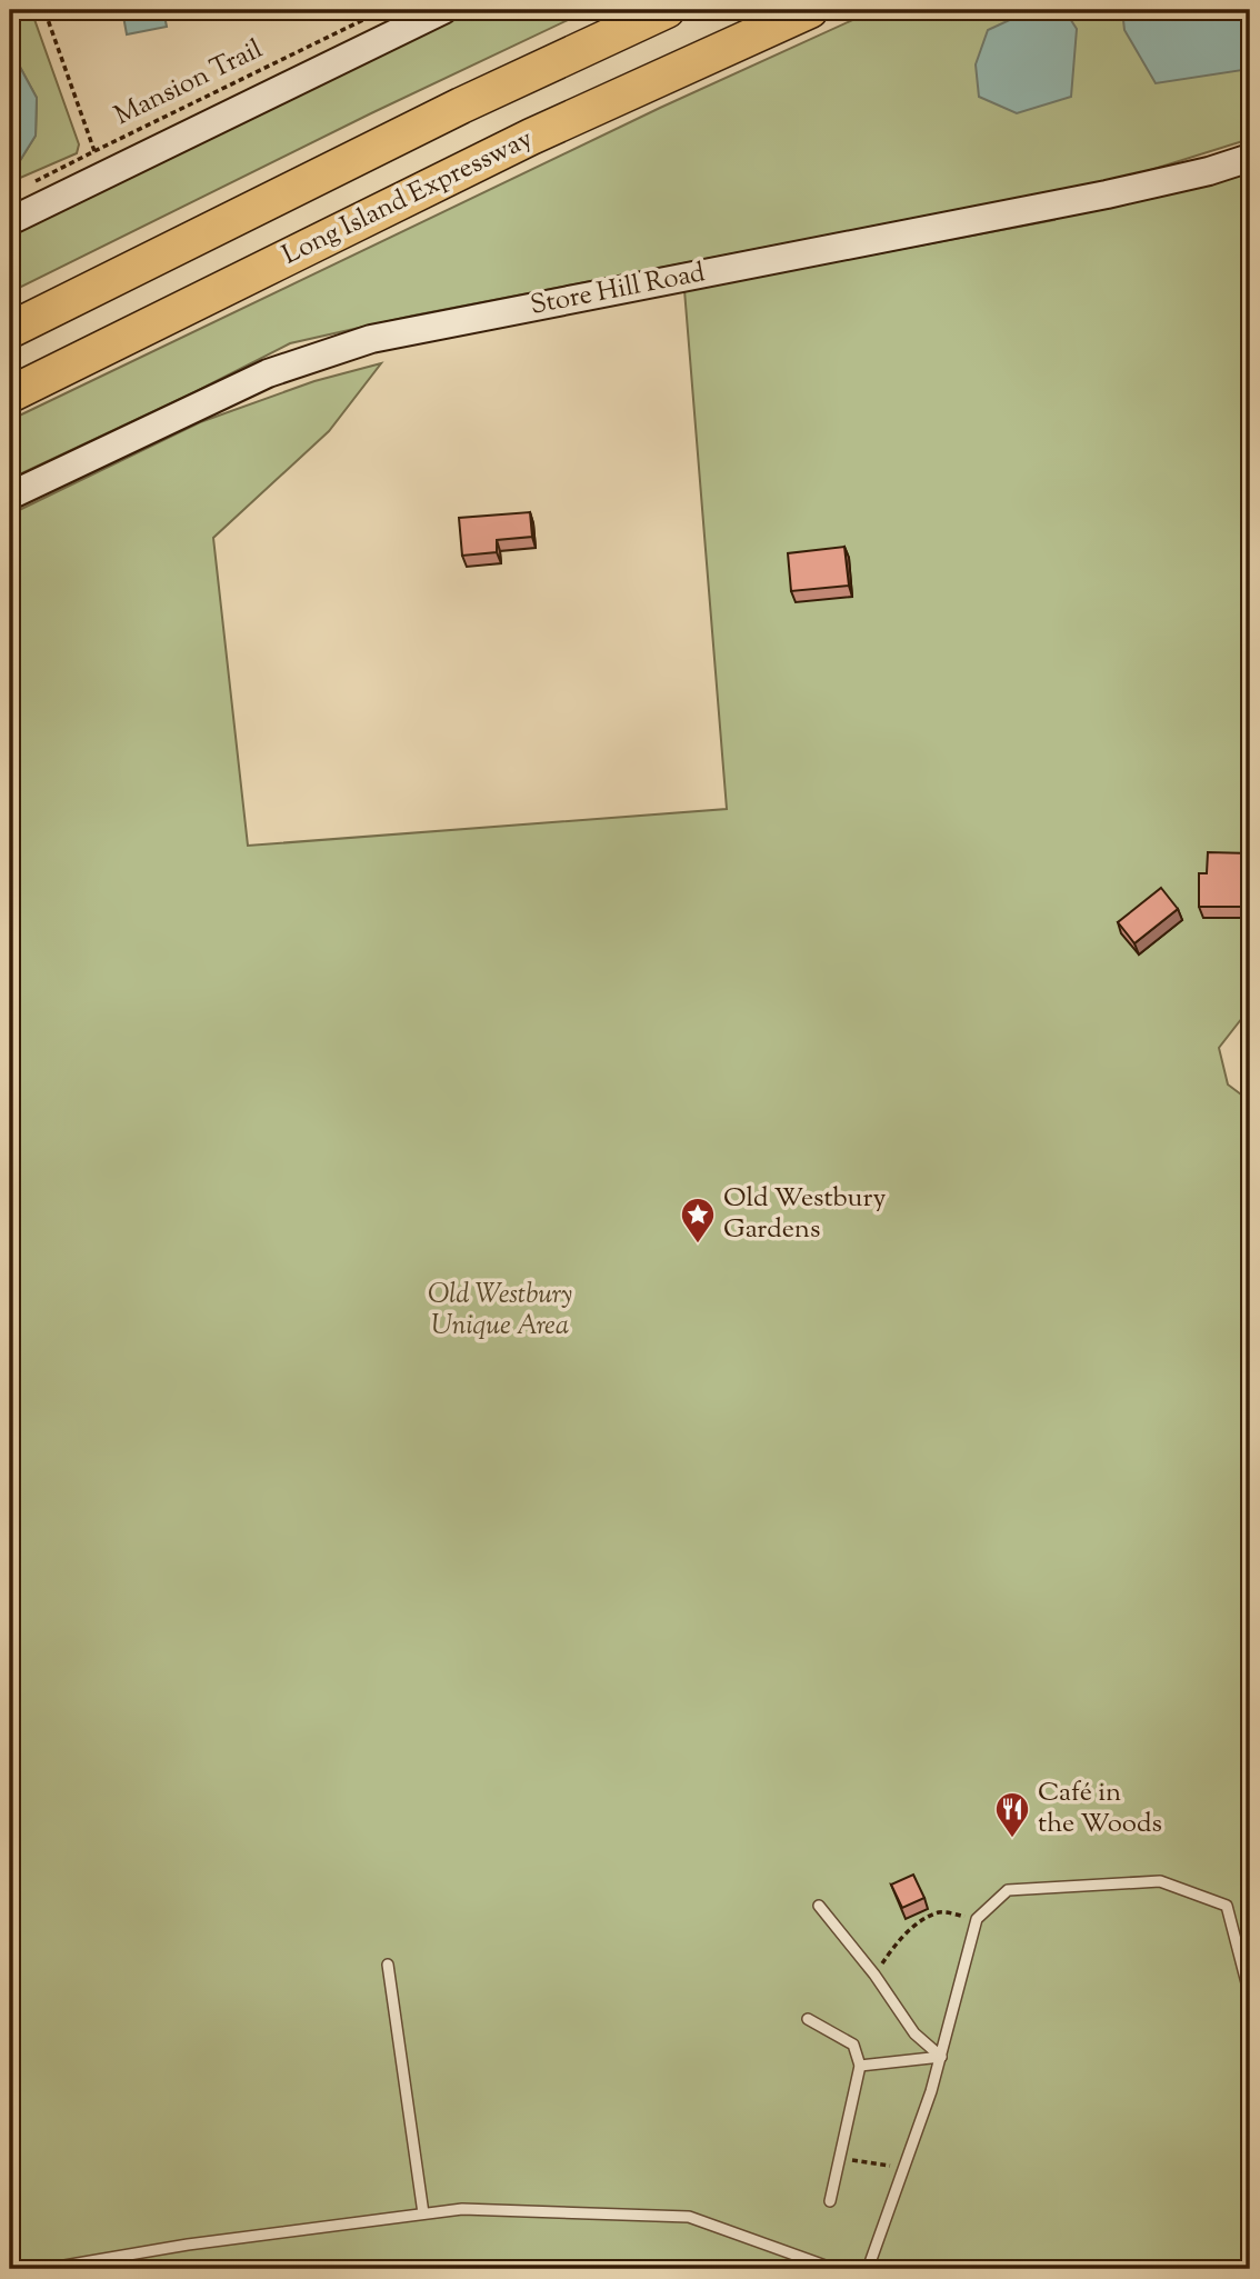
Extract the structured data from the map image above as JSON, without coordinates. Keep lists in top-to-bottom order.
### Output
{
  "streets": {
    "highway": ["Long Island Expressway"],
    "main road": ["Store Hill Road"],
    "path": ["Mansion Trail"]
  },
  "parks": ["Old Westbury Unique Area"],
  "places": {
    "place": ["Old Westbury Gardens"],
    "restaurant": ["Café in the Woods"]
  }
}
